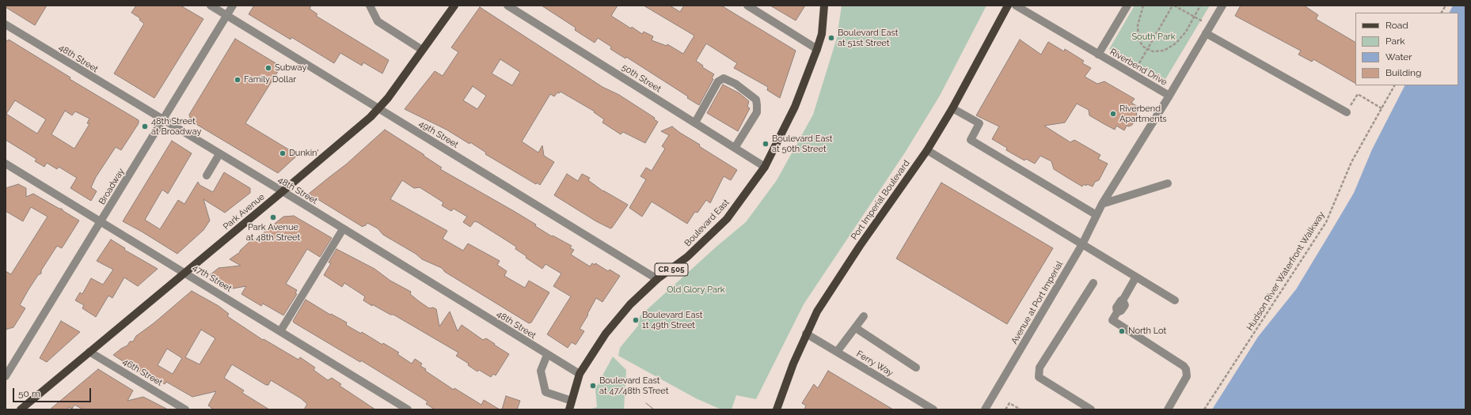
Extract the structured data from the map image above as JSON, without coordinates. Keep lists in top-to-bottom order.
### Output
{
  "streets": {
    "main road": [
      "Port Imperial Boulevard",
      "Park Avenue",
      "Boulevard East",
      "CR 505"
    ],
    "street": [
      "48th Street",
      "Riverbend Drive",
      "50th Street",
      "49th Street",
      "Broadway",
      "47th Street",
      "Avenue at Port Imperial",
      "Ferry Way",
      "46th Street"
    ],
    "path": ["Hudson River Waterfront Walkway"]
  },
  "crossings": [
    ["48th Street", "Broadway"],
    ["48th Street", "Park Avenue"],
    ["48th Street", "Boulevard East"],
    ["Riverbend Drive", "Avenue at Port Imperial"],
    ["50th Street", "Boulevard East"],
    ["49th Street", "Broadway"],
    ["49th Street", "Park Avenue"],
    ["49th Street", "Boulevard East"],
    ["Broadway", "47th Street"],
    ["Port Imperial Boulevard", "Ferry Way"],
    ["Park Avenue", "47th Street"],
    ["Park Avenue", "46th Street"]
  ],
  "parks": ["South Park", "Old Glory Park"],
  "places": [
    "Boulevard East at 51st Street",
    "Subway",
    "Family Dollar",
    "Riverbend Apartments",
    "48th Street at Broadway",
    "Boulevard East at 50th Street",
    "Dunkin'",
    "Park Avenue at 48th Street",
    "Boulevard East 1t 49th Street",
    "North Lot",
    "Boulevard East at 47/48th STreet"
  ],
  "legend": [
    "Road",
    "Park",
    "Water",
    "Building"
  ],
  "scale_bar": "50 m"
}
